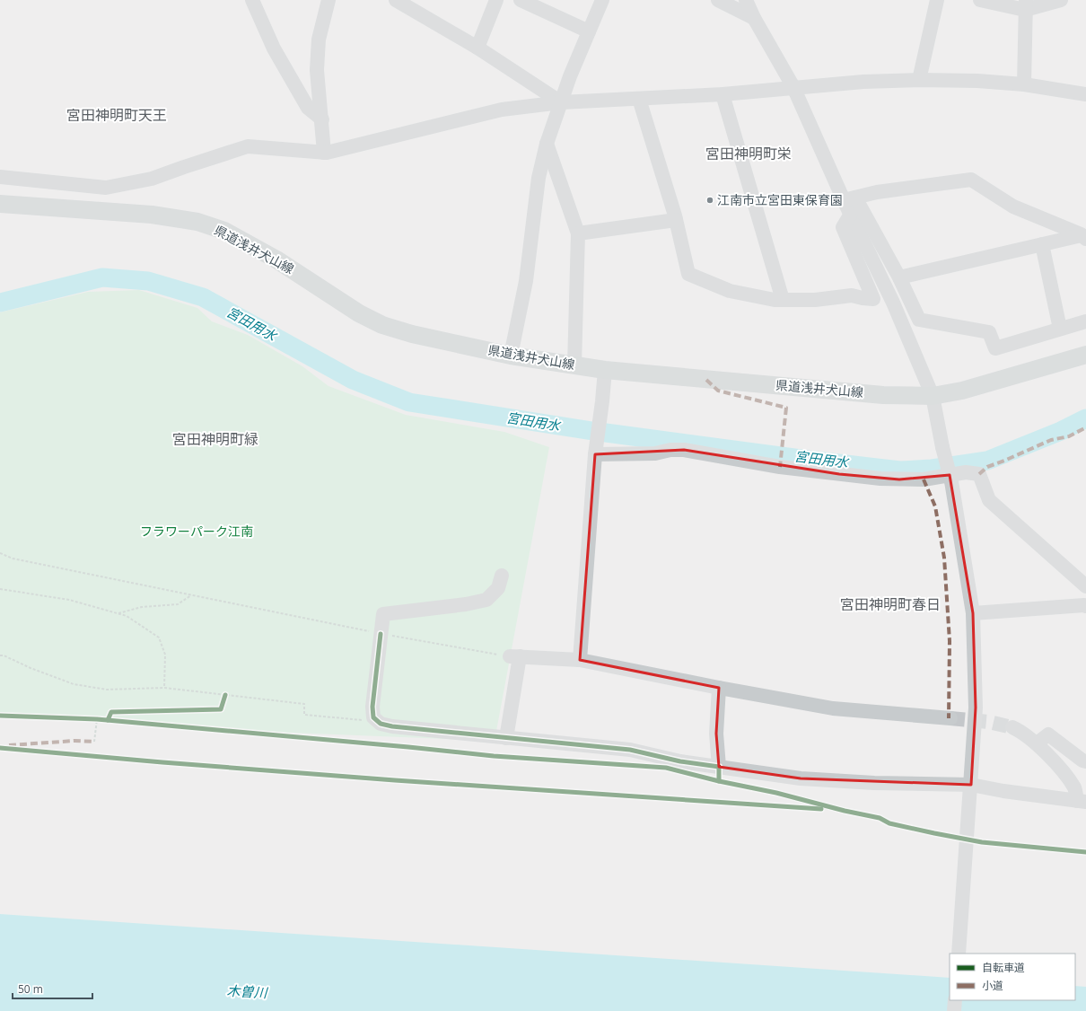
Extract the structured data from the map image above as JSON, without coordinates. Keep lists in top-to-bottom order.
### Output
{
  "streets": {
    "main road": ["県道浅井犬山線"]
  },
  "districts": [
    "宮田神明町天王",
    "宮田神明町栄",
    "宮田神明町緑",
    "宮田神明町春日"
  ],
  "water": ["宮田用水", "木曽川"],
  "parks": ["フラワーパーク江南"],
  "places": ["江南市立宮田東保育園"],
  "legend": ["自転車道", "小道"],
  "scale_bar": "50 m"
}
